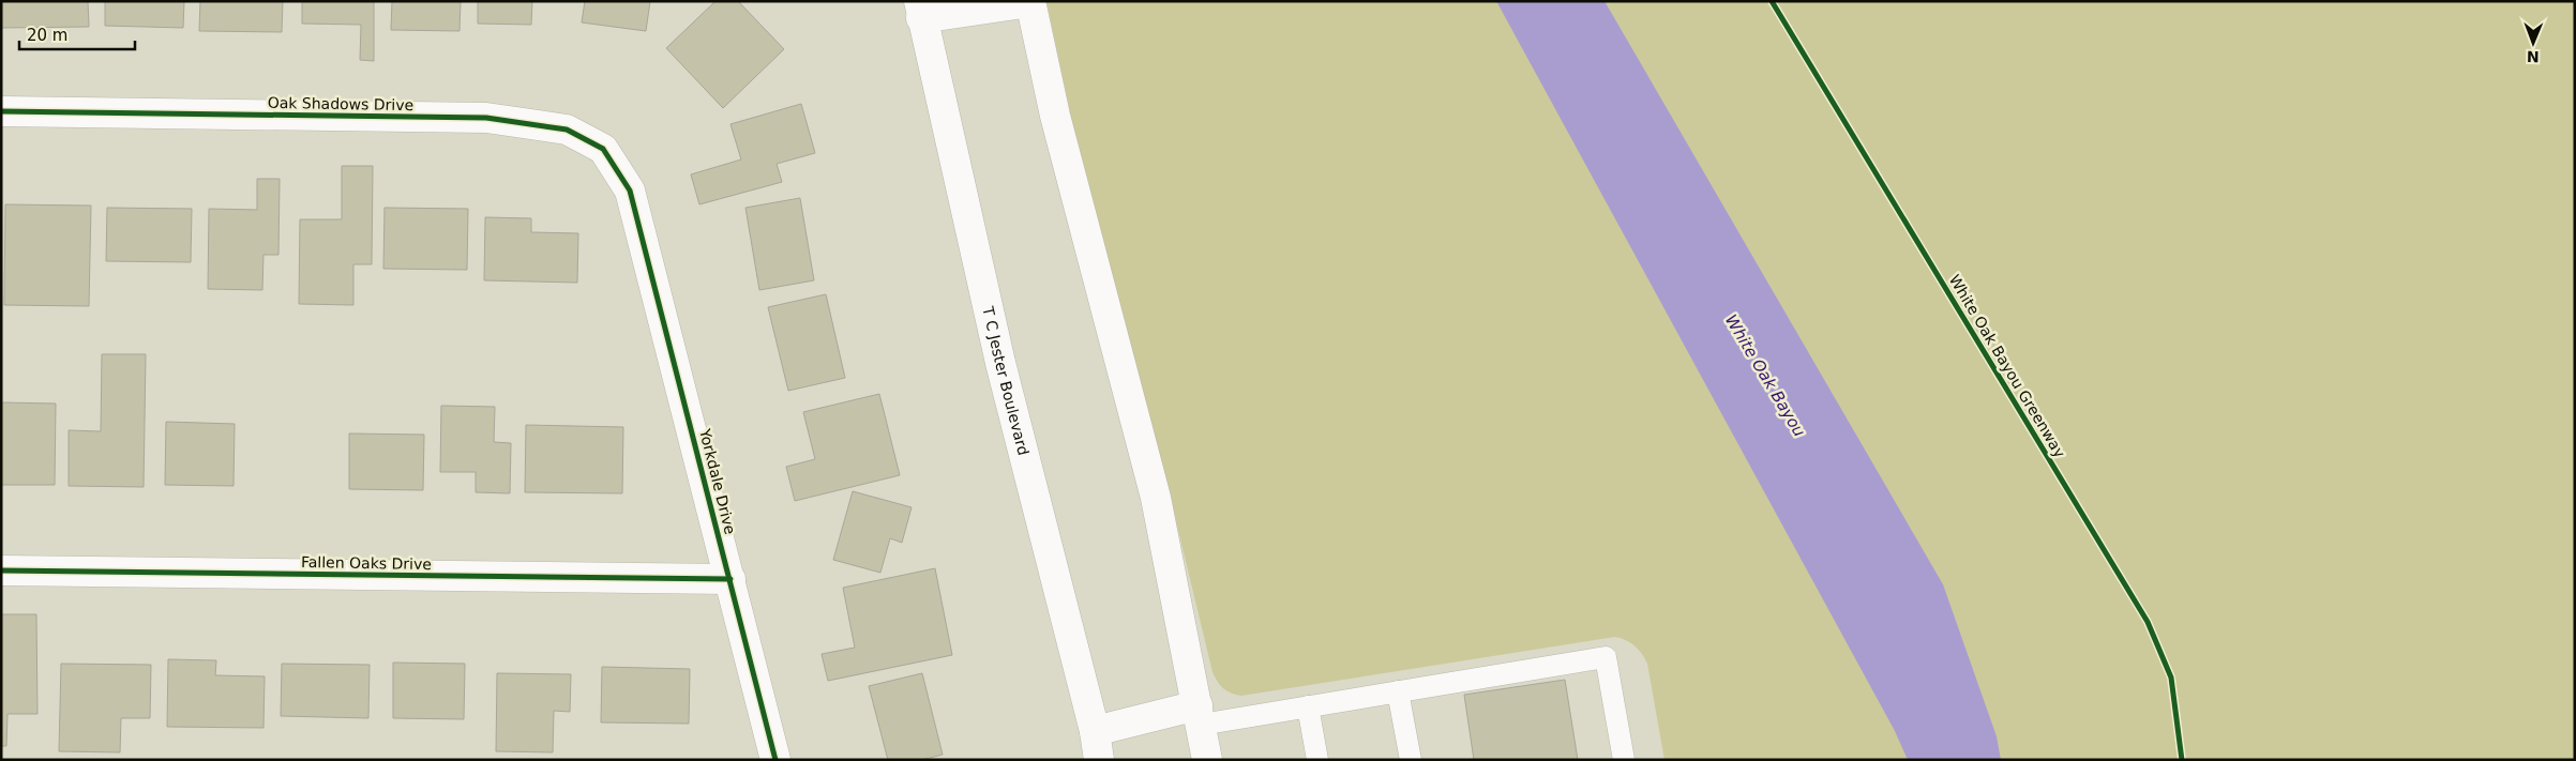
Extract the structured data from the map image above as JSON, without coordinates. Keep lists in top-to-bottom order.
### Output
{
  "streets": {
    "street": [
      "Oak Shadows Drive",
      "T C Jester Boulevard",
      "Yorkdale Drive",
      "Fallen Oaks Drive"
    ],
    "cycle path": ["White Oak Bayou Greenway"]
  },
  "crossings": [
    ["Oak Shadows Drive", "Yorkdale Drive"],
    ["Yorkdale Drive", "Fallen Oaks Drive"]
  ],
  "water": ["White Oak Bayou"],
  "scale_bar": "20 m",
  "north": "bottom"
}
